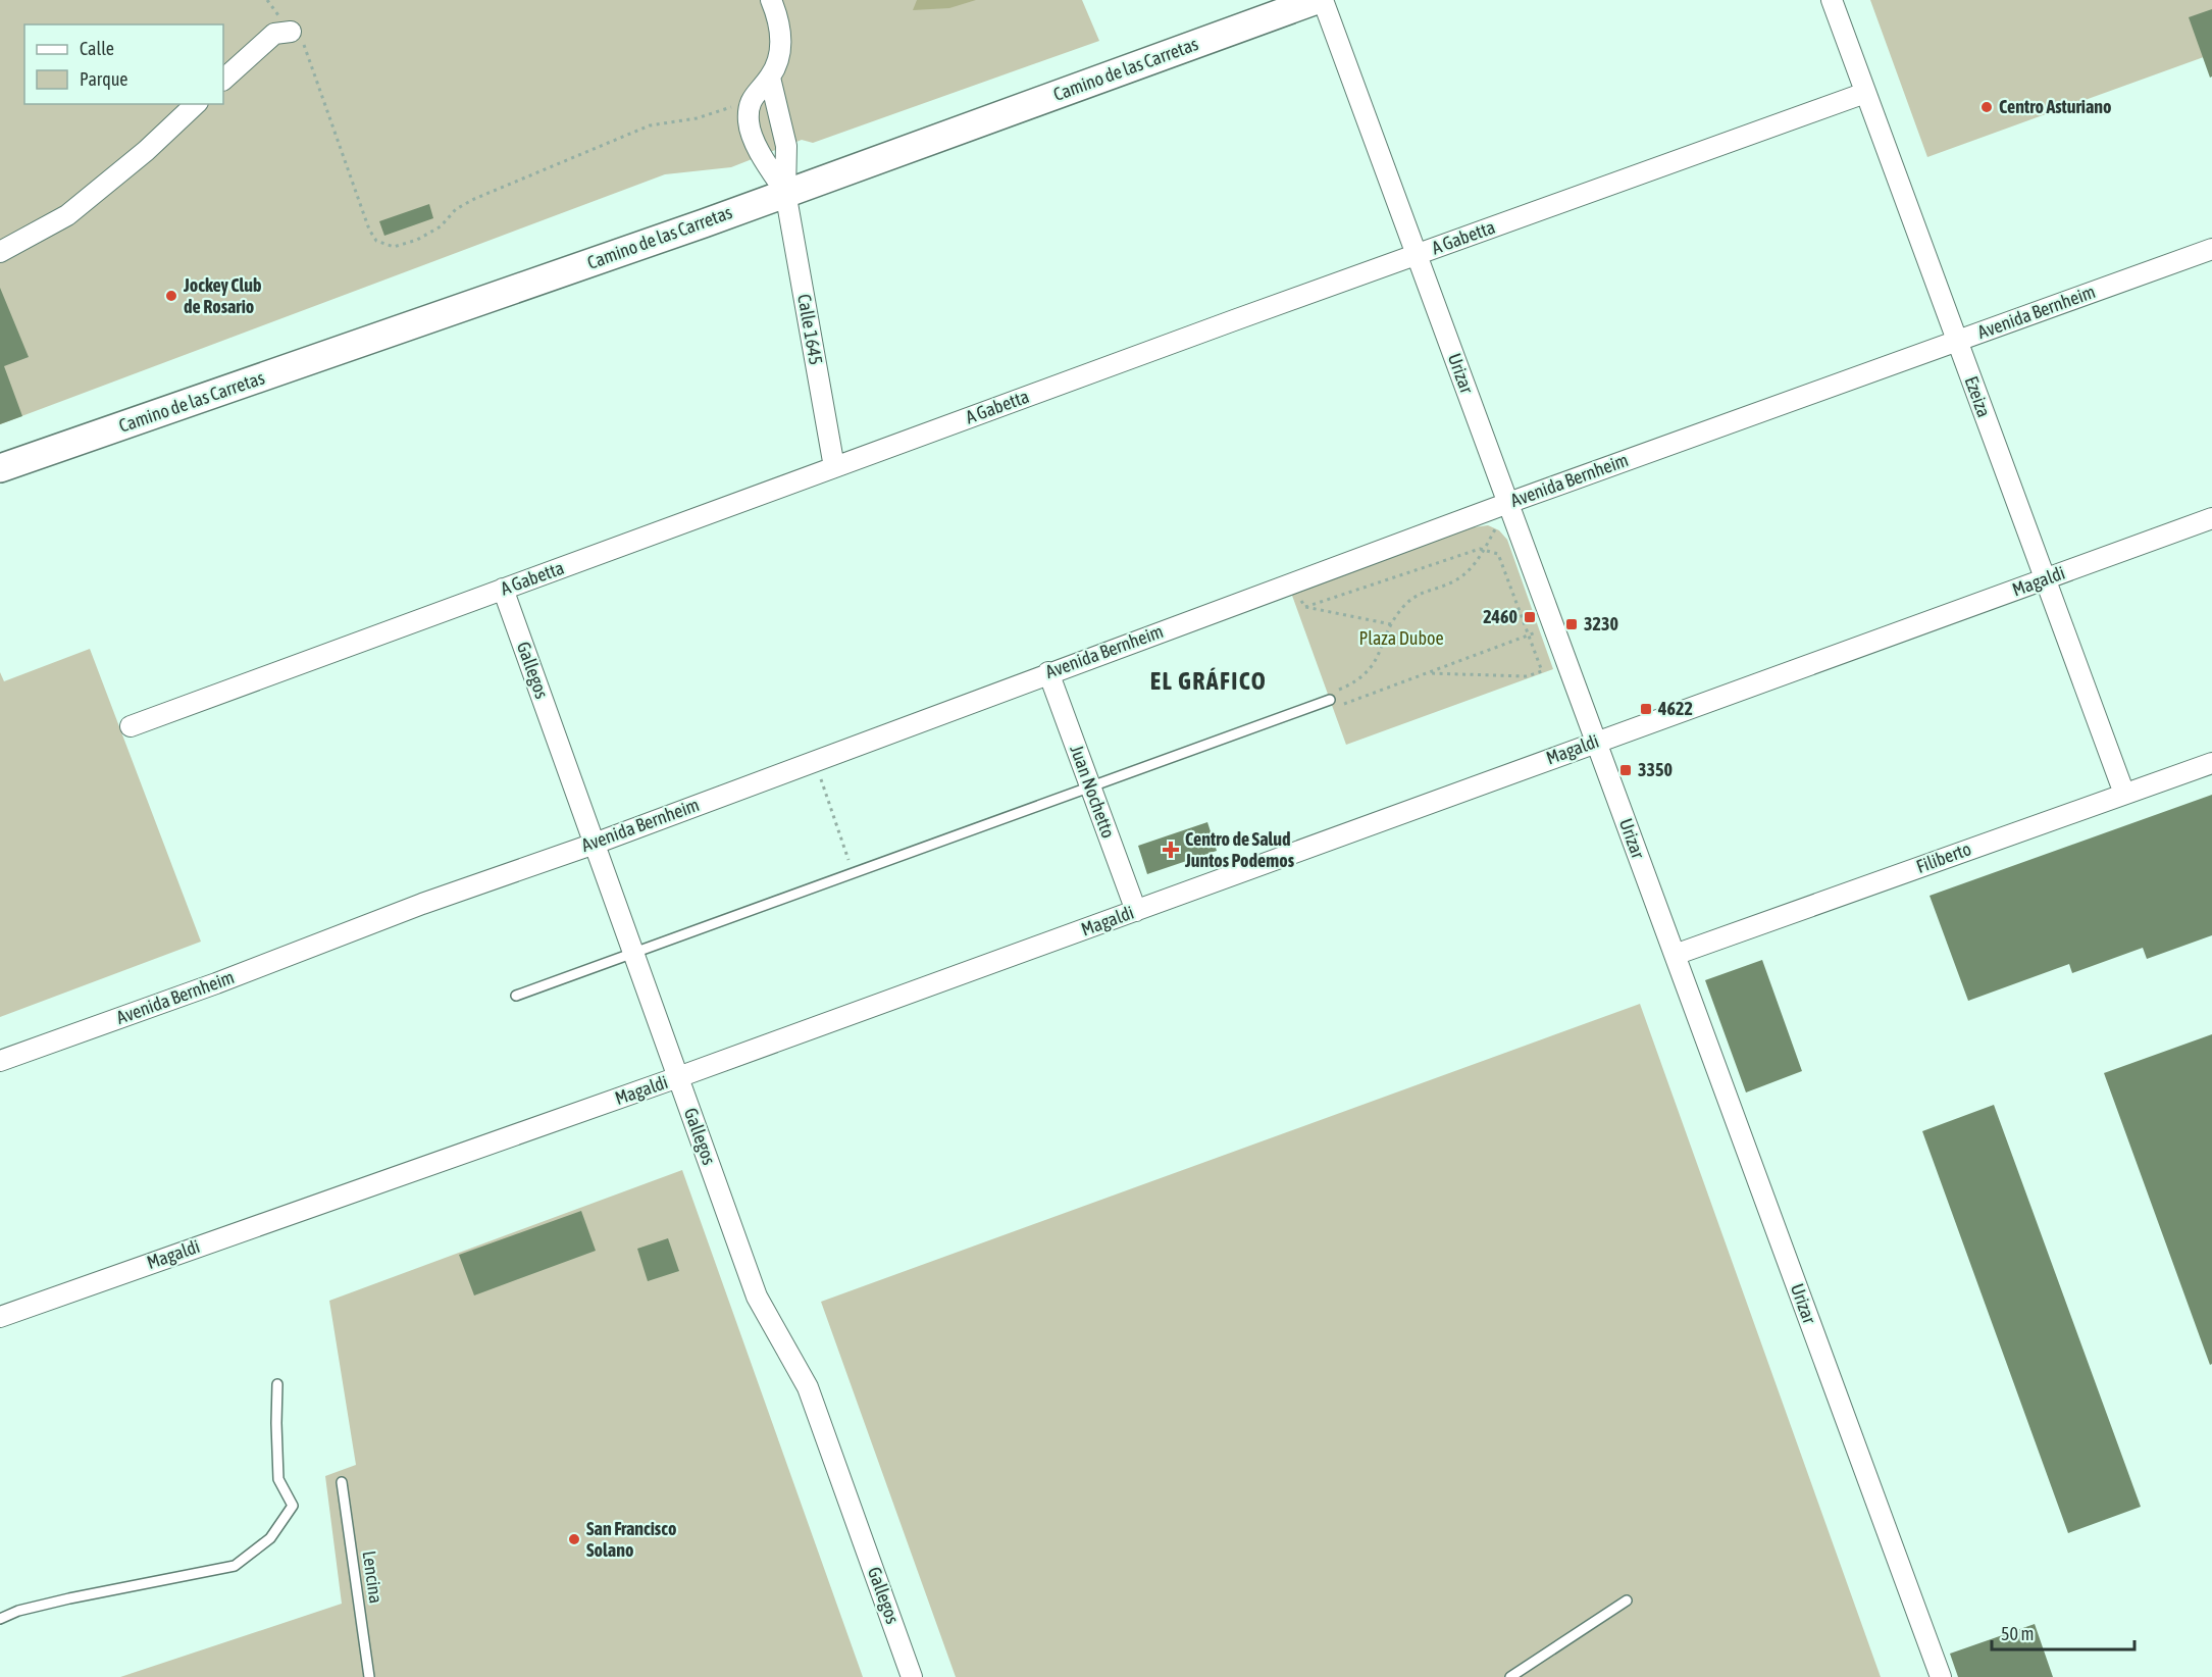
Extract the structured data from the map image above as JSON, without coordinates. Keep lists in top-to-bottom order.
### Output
{
  "streets": {
    "street": [
      "Camino de las Carretas",
      "A Gabetta",
      "Avenida Bernheim",
      "Calle 1645",
      "Urizar",
      "Ezeiza",
      "Magaldi",
      "Gallegos",
      "Juan Nochetto",
      "Filiberto"
    ],
    "lane": ["Lencina"]
  },
  "crossings": [
    ["Camino de las Carretas", "Calle 1645"],
    ["A Gabetta", "Calle 1645"],
    ["A Gabetta", "Urizar"],
    ["A Gabetta", "Ezeiza"],
    ["A Gabetta", "Gallegos"],
    ["Avenida Bernheim", "Urizar"],
    ["Avenida Bernheim", "Ezeiza"],
    ["Avenida Bernheim", "Gallegos"],
    ["Avenida Bernheim", "Juan Nochetto"],
    ["Urizar", "Magaldi"],
    ["Urizar", "Filiberto"],
    ["Ezeiza", "Magaldi"],
    ["Ezeiza", "Filiberto"],
    ["Magaldi", "Gallegos"],
    ["Magaldi", "Juan Nochetto"]
  ],
  "districts": ["EL GRÁFICO"],
  "parks": ["Plaza Duboe"],
  "places": {
    "other": ["Centro Asturiano", "Jockey Club de Rosario", "San Francisco Solano"],
    "transit": [
      "2460",
      "3230",
      "4622",
      "3350"
    ],
    "health": ["Centro de Salud Juntos Podemos"]
  },
  "legend": ["Calle", "Parque"],
  "scale_bar": "50 m"
}
